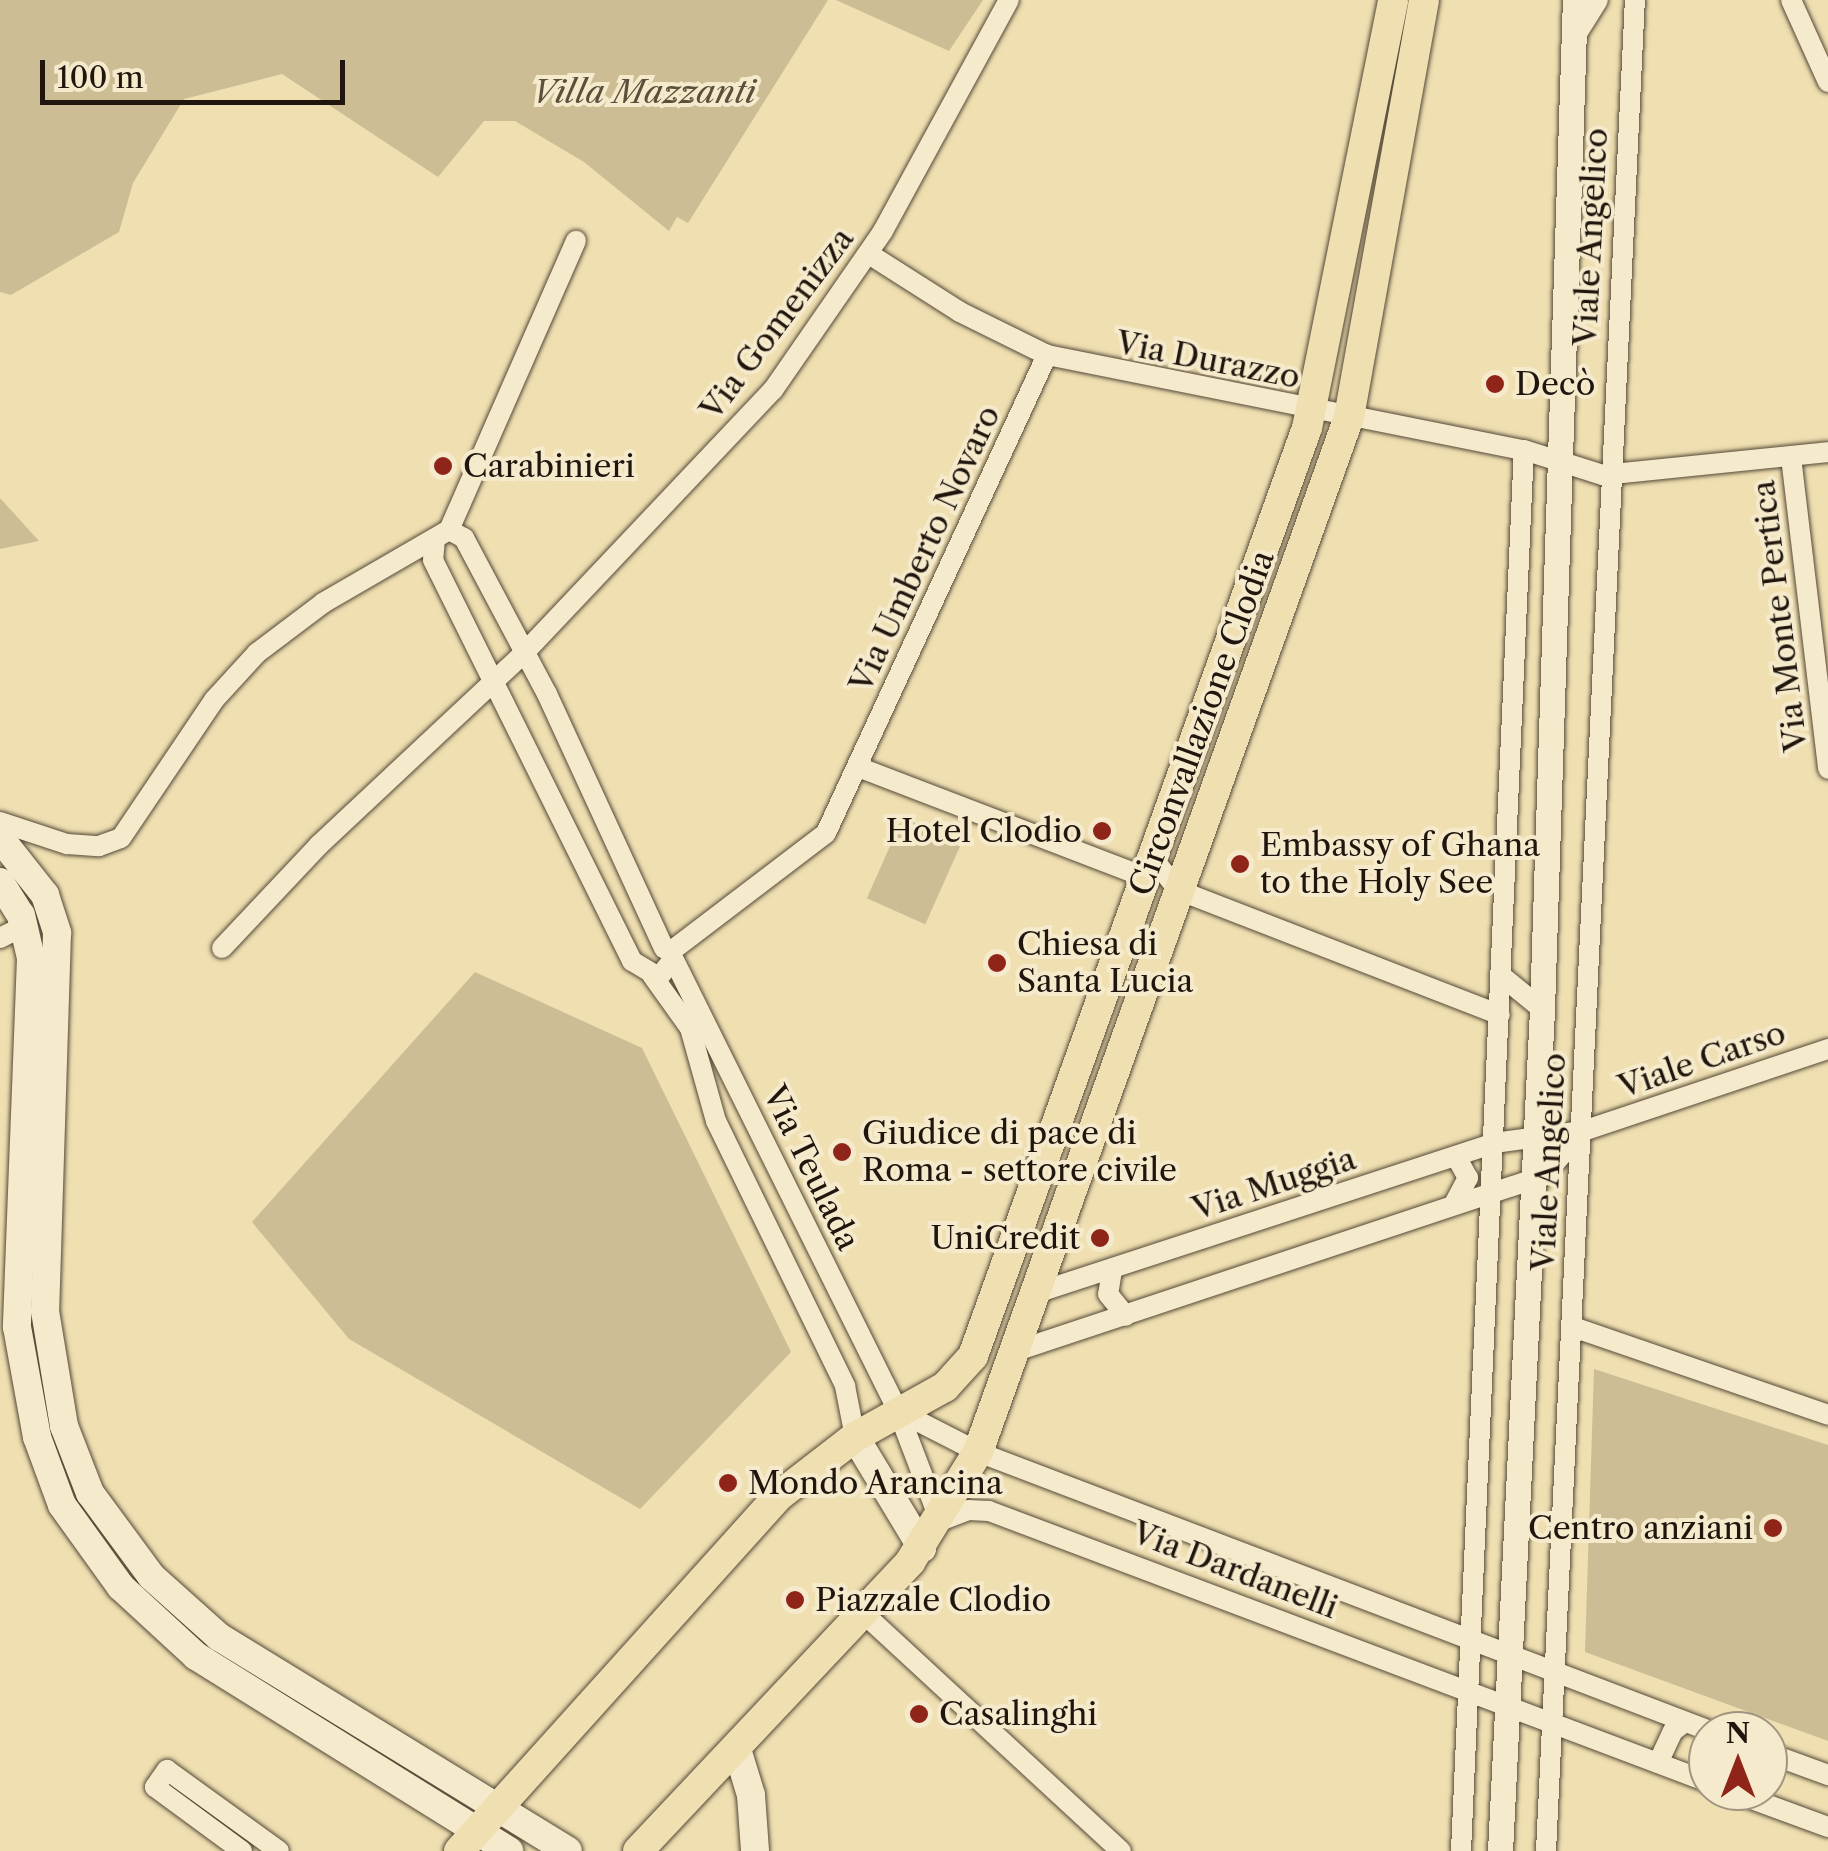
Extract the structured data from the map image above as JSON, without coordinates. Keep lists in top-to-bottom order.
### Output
{
  "streets": {
    "main road": ["Circonvallazione Clodia"],
    "street": [
      "Viale Angelico",
      "Via Gomenizza",
      "Via Durazzo",
      "Via Umberto Novaro",
      "Via Monte Pertica",
      "Viale Carso",
      "Via Teulada",
      "Via Muggia",
      "Via Dardanelli"
    ]
  },
  "crossings": [
    ["Viale Angelico", "Via Durazzo"],
    ["Viale Angelico", "Viale Carso"],
    ["Viale Angelico", "Via Muggia"],
    ["Viale Angelico", "Via Dardanelli"],
    ["Via Gomenizza", "Via Durazzo"],
    ["Via Gomenizza", "Via Teulada"],
    ["Via Durazzo", "Via Umberto Novaro"],
    ["Via Durazzo", "Circonvallazione Clodia"],
    ["Via Umberto Novaro", "Via Teulada"],
    ["Circonvallazione Clodia", "Via Teulada"],
    ["Circonvallazione Clodia", "Via Muggia"],
    ["Circonvallazione Clodia", "Via Dardanelli"],
    ["Viale Carso", "Via Muggia"]
  ],
  "parks": ["Villa Mazzanti"],
  "places": [
    "Decò",
    "Carabinieri",
    "Hotel Clodio",
    "Embassy of Ghana to the Holy See",
    "Chiesa di Santa Lucia",
    "Giudice di pace di Roma - settore civile",
    "UniCredit",
    "Mondo Arancina",
    "Centro anziani",
    "Piazzale Clodio",
    "Casalinghi"
  ],
  "scale_bar": "100 m",
  "north": "top"
}
